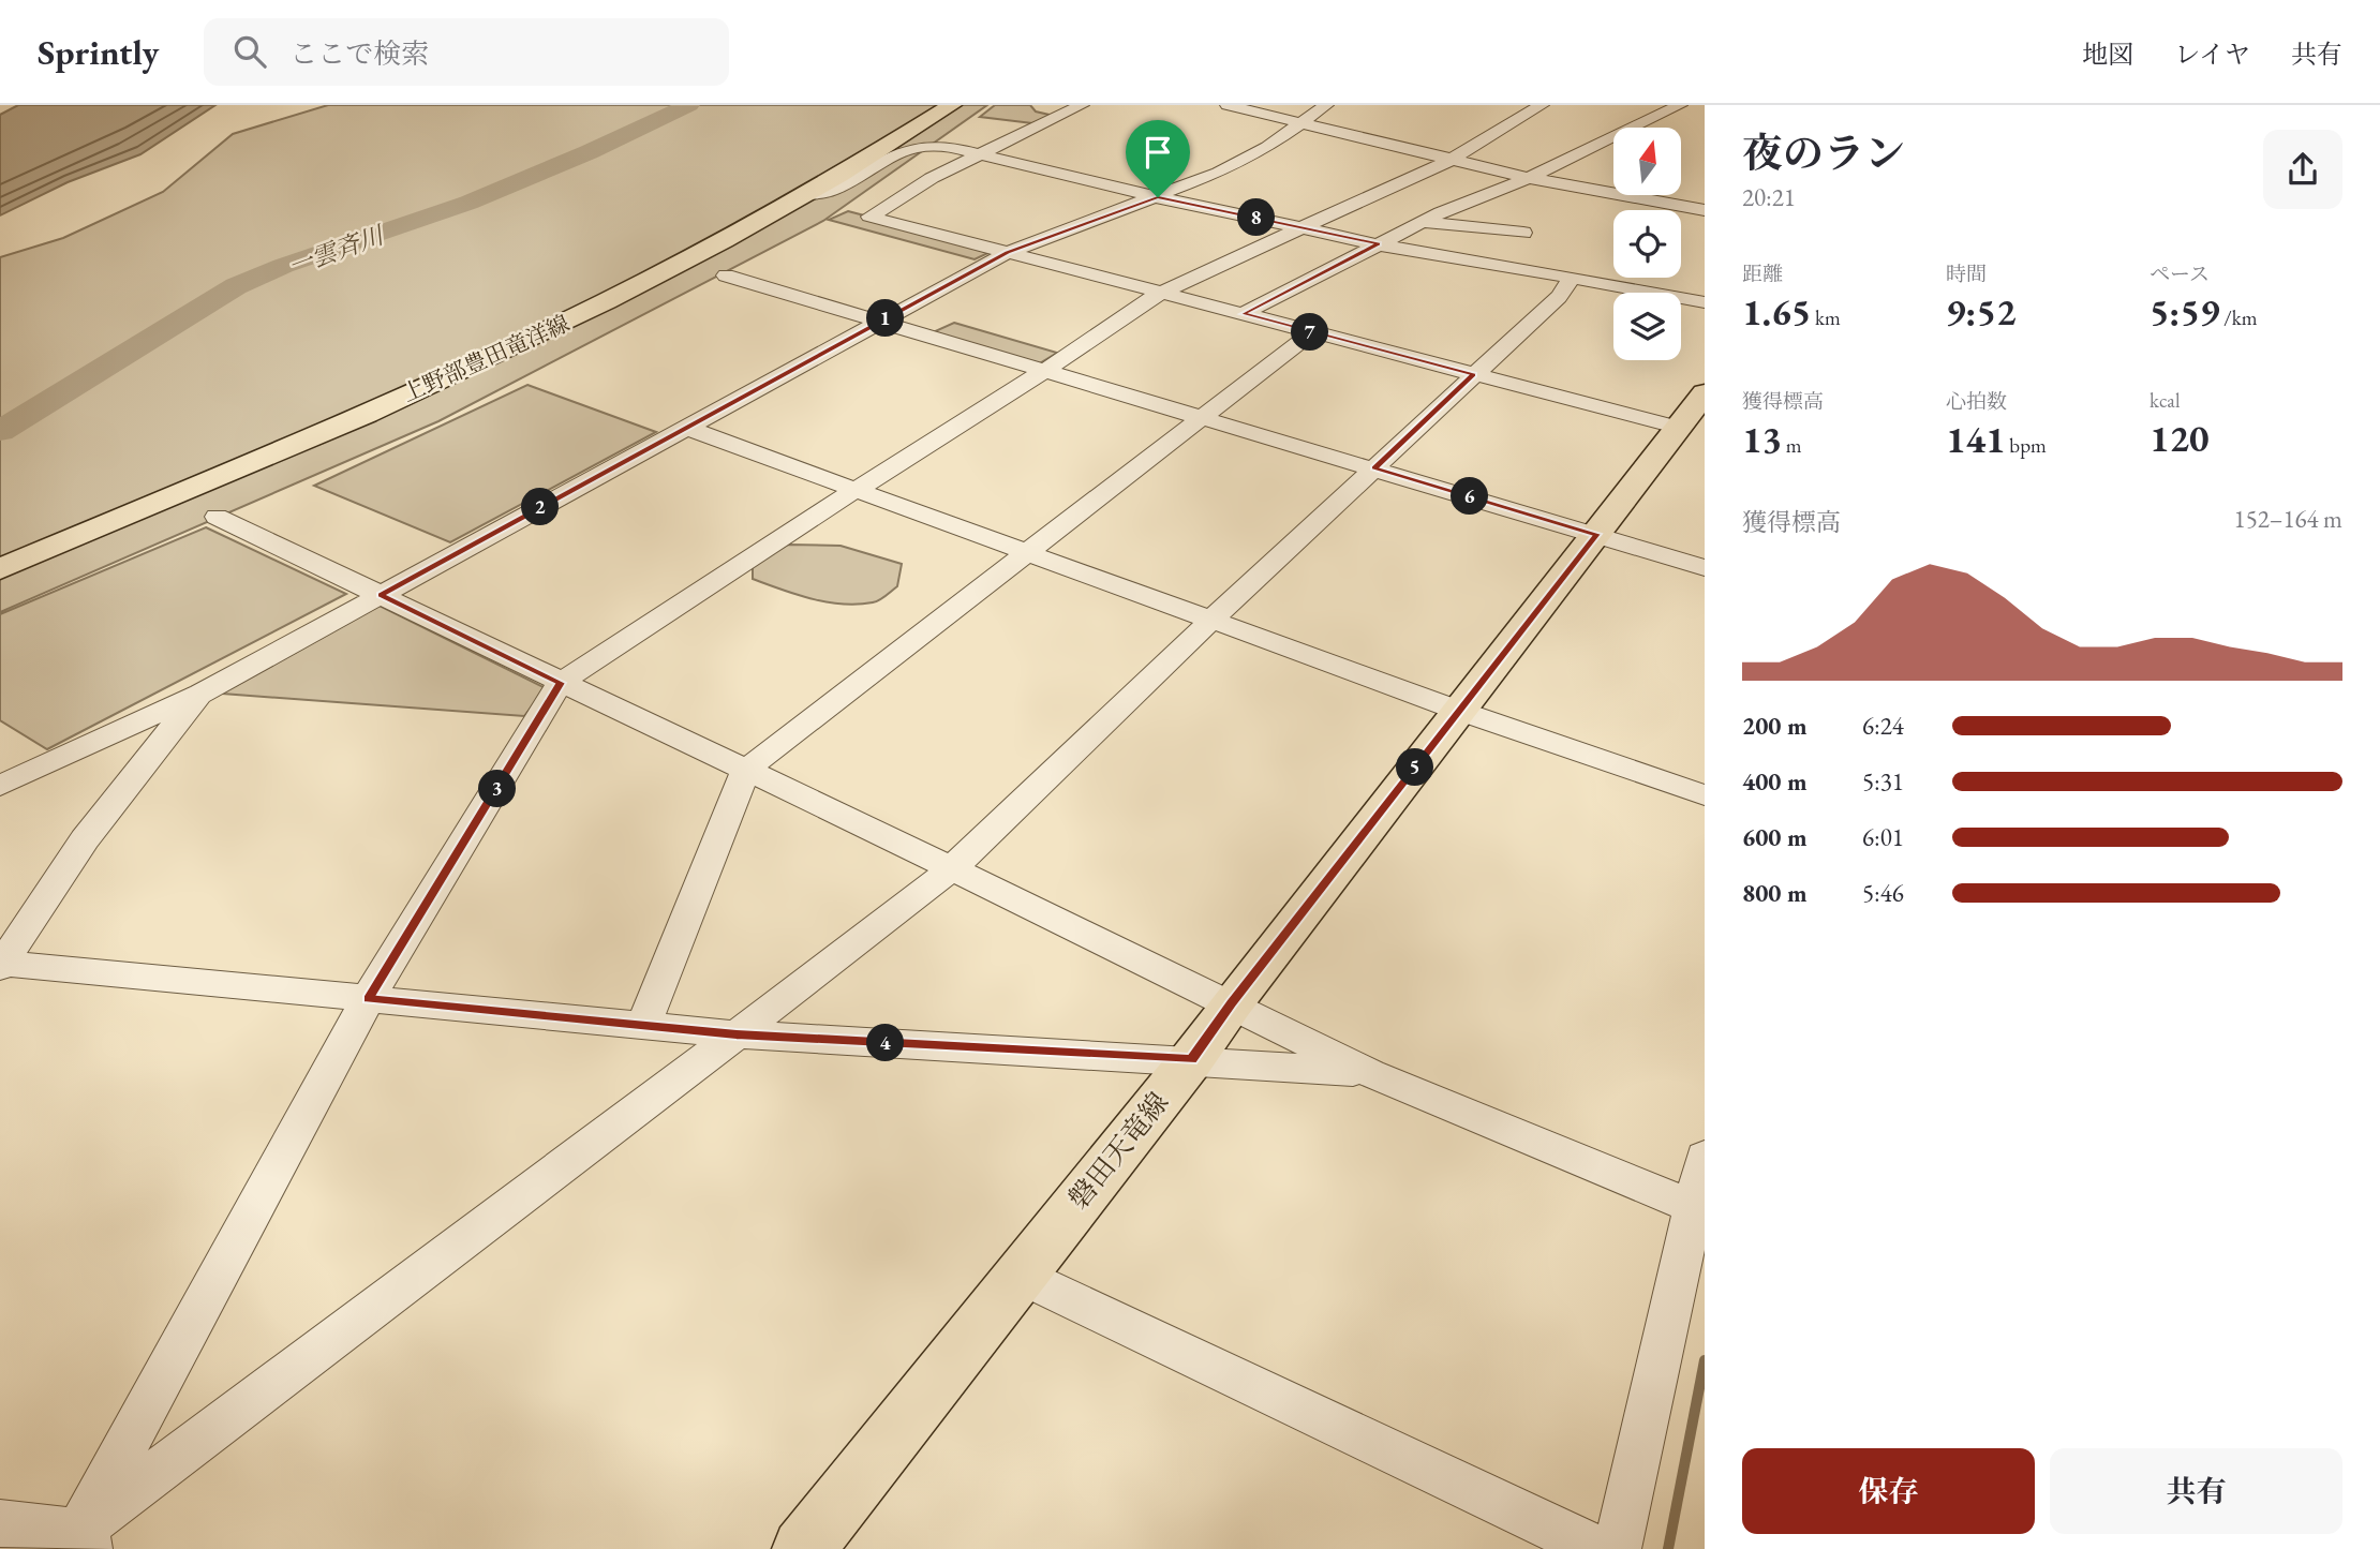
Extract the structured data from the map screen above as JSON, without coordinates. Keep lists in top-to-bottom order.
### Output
{
  "streets": {
    "main road": ["上野部豊田竜洋線", "磐田天竜線"]
  },
  "water": ["一雲斉川"],
  "north": "top",
  "page": {
    "header": "Sprintly",
    "search": "ここで検索",
    "nav": ["地図", "レイヤ", "共有"],
    "heading": ["夜のラン", "20:21"],
    "pins": [
      "8",
      "1",
      "7",
      "6",
      "2",
      "5",
      "3",
      "4"
    ],
    "stats": [
      ["距離", "1.65 km"],
      ["時間", "9:52"],
      ["ペース", "5:59 /km"],
      ["獲得標高", "13 m"],
      ["心拍数", "141 bpm"],
      ["kcal", "120"]
    ],
    "chart": ["獲得標高", "152–164 m"],
    "list": [
      {
        "name": "200 m",
        "note": "6:24"
      },
      {
        "name": "400 m",
        "note": "5:31"
      },
      {
        "name": "600 m",
        "note": "6:01"
      },
      {
        "name": "800 m",
        "note": "5:46"
      }
    ],
    "buttons": ["保存", "共有"]
  }
}
